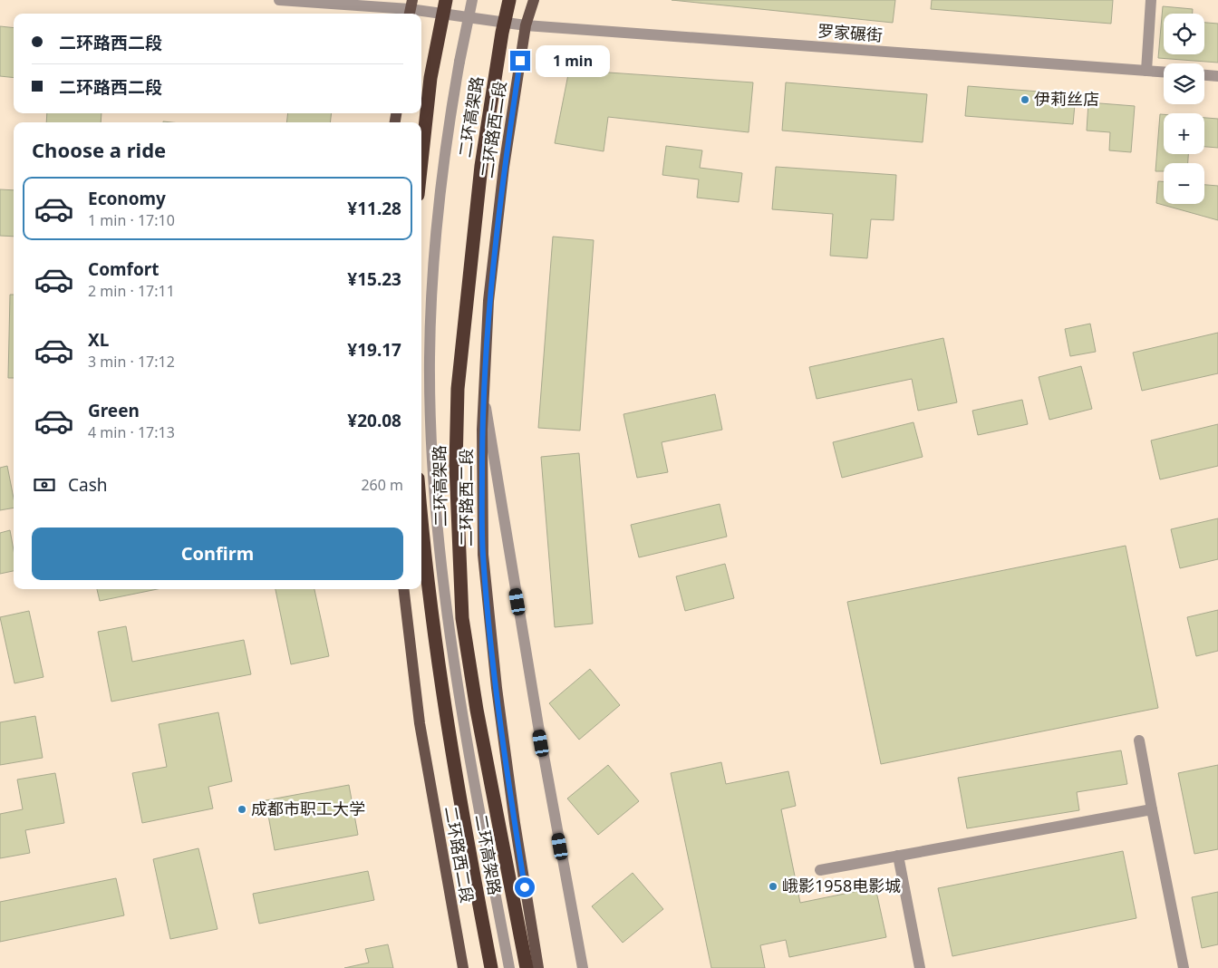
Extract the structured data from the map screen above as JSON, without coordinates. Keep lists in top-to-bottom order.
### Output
{
  "streets": {
    "highway": ["二环高架路"],
    "main road": ["二环路西二段"],
    "street": ["罗家碾街"]
  },
  "crossings": [
    ["罗家碾街", "二环路西二段"]
  ],
  "places": ["伊莉丝店", "成都市职工大学", "峨影1958电影城"],
  "page": {
    "map_buttons": ["+", "−"],
    "banner": ["二环路西二段", "二环路西二段"],
    "bubble": "1 min",
    "heading": "Choose a ride",
    "list": [
      {
        "name": "Economy",
        "note": "1 min · 17:10",
        "value": "¥11.28"
      },
      {
        "name": "Comfort",
        "note": "2 min · 17:11",
        "value": "¥15.23"
      },
      {
        "name": "XL",
        "note": "3 min · 17:12",
        "value": "¥19.17"
      },
      {
        "name": "Green",
        "note": "4 min · 17:13",
        "value": "¥20.08"
      }
    ],
    "pay": ["Cash", "260 m"],
    "buttons": "Confirm"
  }
}
